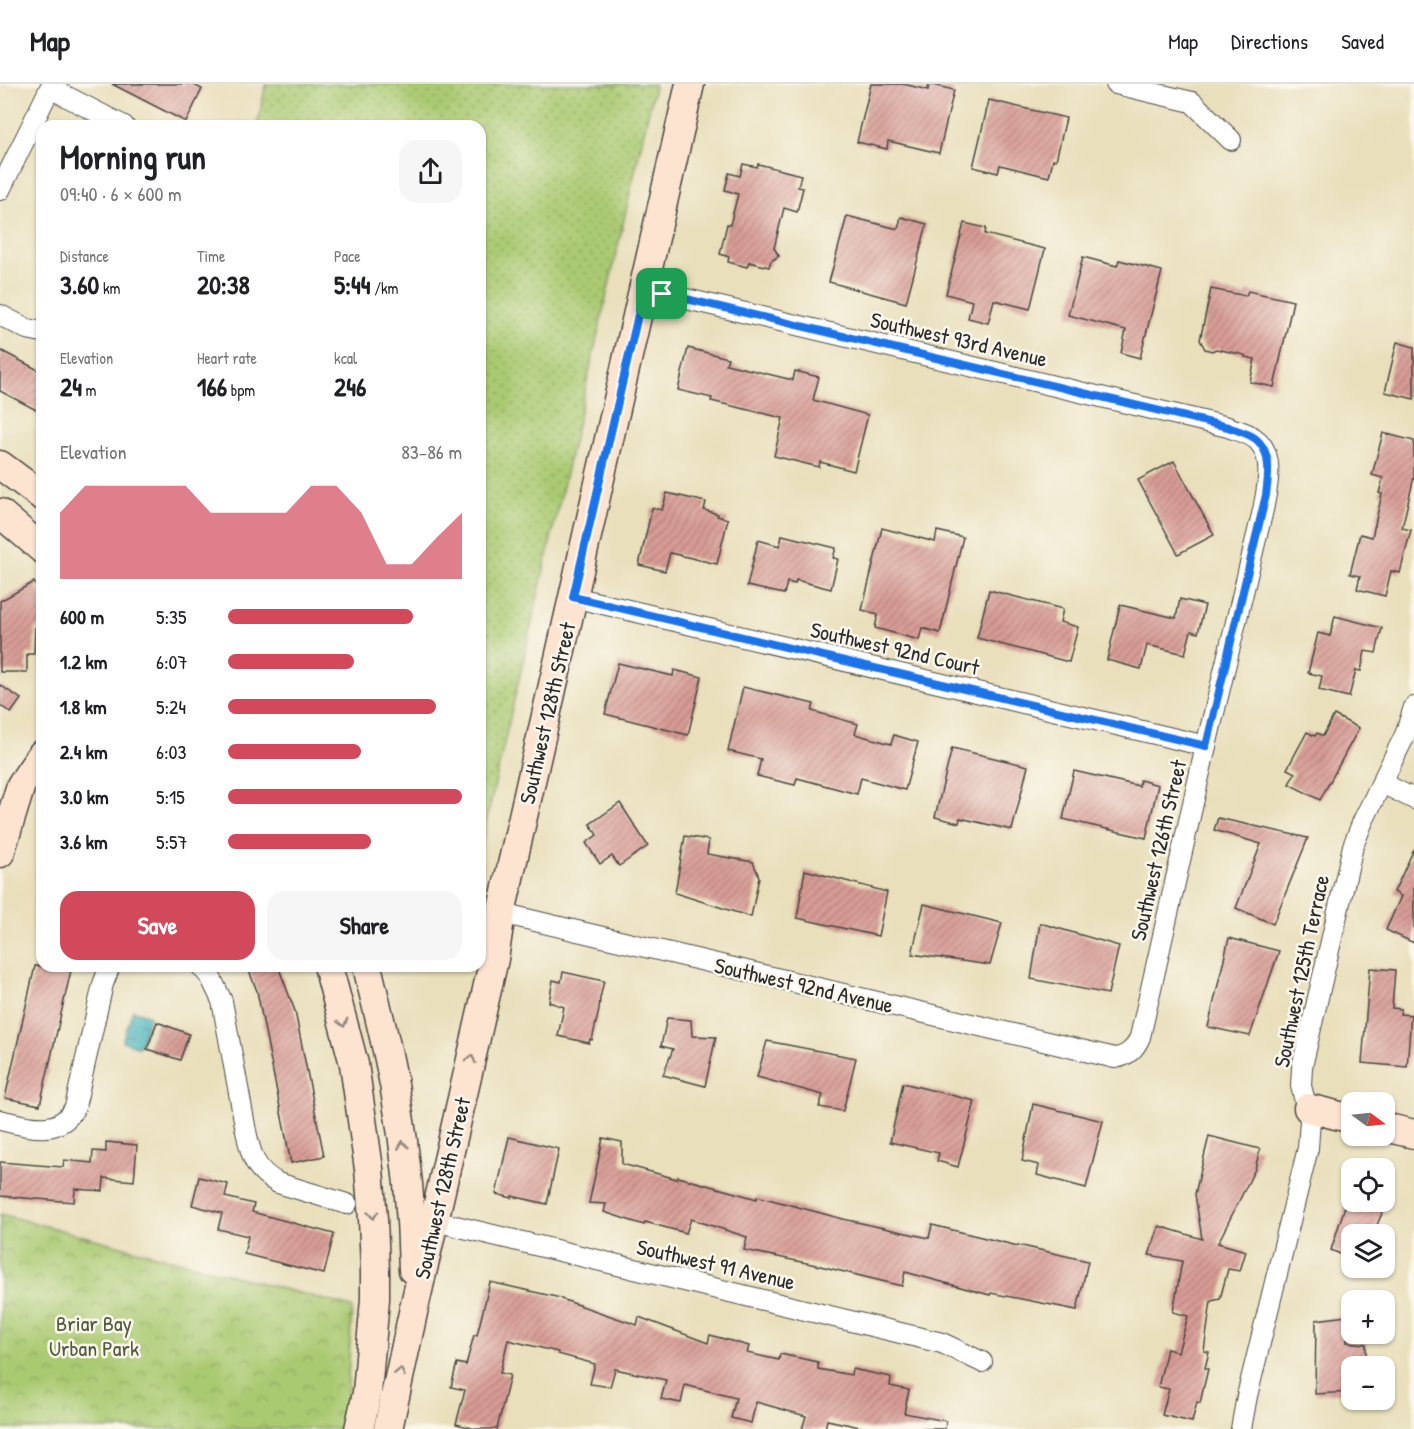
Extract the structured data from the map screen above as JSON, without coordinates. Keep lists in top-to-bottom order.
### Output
{
  "streets": {
    "street": [
      "Southwest 93rd Avenue",
      "Southwest 92nd Court",
      "Southwest 128th Street",
      "Southwest 126th Street",
      "Southwest 125th Terrace",
      "Southwest 92nd Avenue",
      "Southwest 91 Avenue"
    ]
  },
  "crossings": [
    ["Southwest 93rd Avenue", "Southwest 128th Street"],
    ["Southwest 93rd Avenue", "Southwest 126th Street"],
    ["Southwest 92nd Court", "Southwest 128th Street"],
    ["Southwest 92nd Court", "Southwest 126th Street"],
    ["Southwest 128th Street", "Southwest 92nd Avenue"],
    ["Southwest 128th Street", "Southwest 91 Avenue"],
    ["Southwest 126th Street", "Southwest 92nd Avenue"]
  ],
  "parks": ["Briar Bay Urban Park"],
  "north": "right",
  "page": {
    "header": "Map",
    "nav": ["Map", "Directions", "Saved"],
    "heading": ["Morning run", "09:40 · 6 × 600 m"],
    "stats": [
      ["Distance", "3.60 km"],
      ["Time", "20:38"],
      ["Pace", "5:44 /km"],
      ["Elevation", "24 m"],
      ["Heart rate", "166 bpm"],
      ["kcal", "246"]
    ],
    "chart": ["Elevation", "83–86 m"],
    "list": [
      {
        "name": "600 m",
        "note": "5:35"
      },
      {
        "name": "1.2 km",
        "note": "6:07"
      },
      {
        "name": "1.8 km",
        "note": "5:24"
      },
      {
        "name": "2.4 km",
        "note": "6:03"
      },
      {
        "name": "3.0 km",
        "note": "5:15"
      },
      {
        "name": "3.6 km",
        "note": "5:57"
      }
    ],
    "buttons": ["Save", "Share"],
    "map_buttons": ["+", "−"]
  }
}
